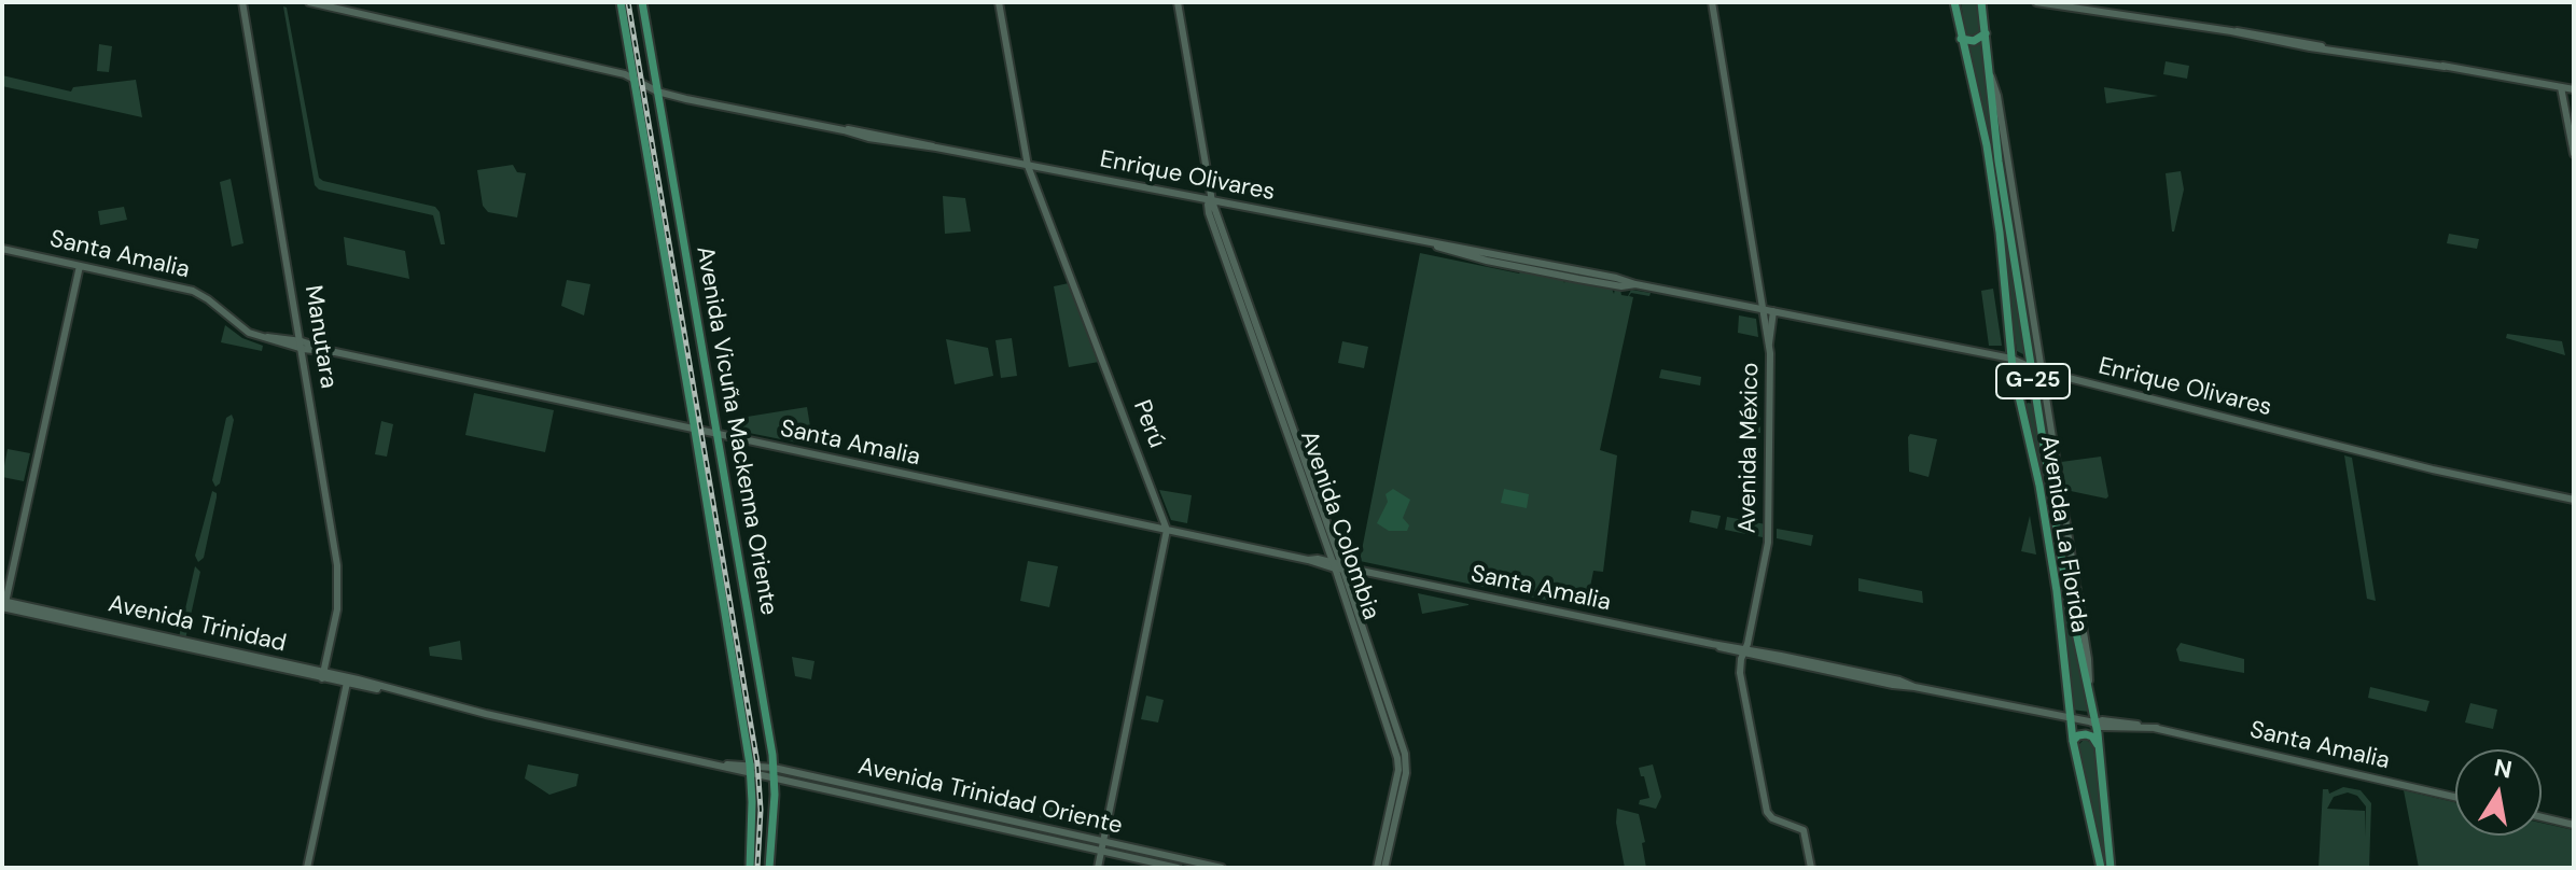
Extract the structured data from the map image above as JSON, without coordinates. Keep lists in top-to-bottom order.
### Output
{
  "streets": {
    "main road": ["G-25", "Avenida Vicuña Mackenna Oriente", "Avenida La Florida"],
    "street": [
      "Enrique Olivares",
      "Santa Amalia",
      "Manutara",
      "Perú",
      "Avenida México",
      "Avenida Colombia",
      "Avenida Trinidad",
      "Avenida Trinidad Oriente"
    ]
  },
  "crossings": [
    ["Enrique Olivares", "Perú"],
    ["Enrique Olivares", "Avenida Vicuña Mackenna Oriente"],
    ["Enrique Olivares", "Avenida México"],
    ["Enrique Olivares", "Avenida Colombia"],
    ["Enrique Olivares", "Avenida La Florida"],
    ["Santa Amalia", "Manutara"],
    ["Santa Amalia", "Perú"],
    ["Santa Amalia", "Avenida Vicuña Mackenna Oriente"],
    ["Santa Amalia", "Avenida México"],
    ["Santa Amalia", "Avenida Colombia"],
    ["Santa Amalia", "Avenida La Florida"],
    ["Manutara", "Avenida Trinidad"],
    ["Avenida Vicuña Mackenna Oriente", "Avenida Trinidad Oriente"],
    ["Avenida Trinidad", "Avenida Trinidad Oriente"]
  ],
  "north": "top"
}
